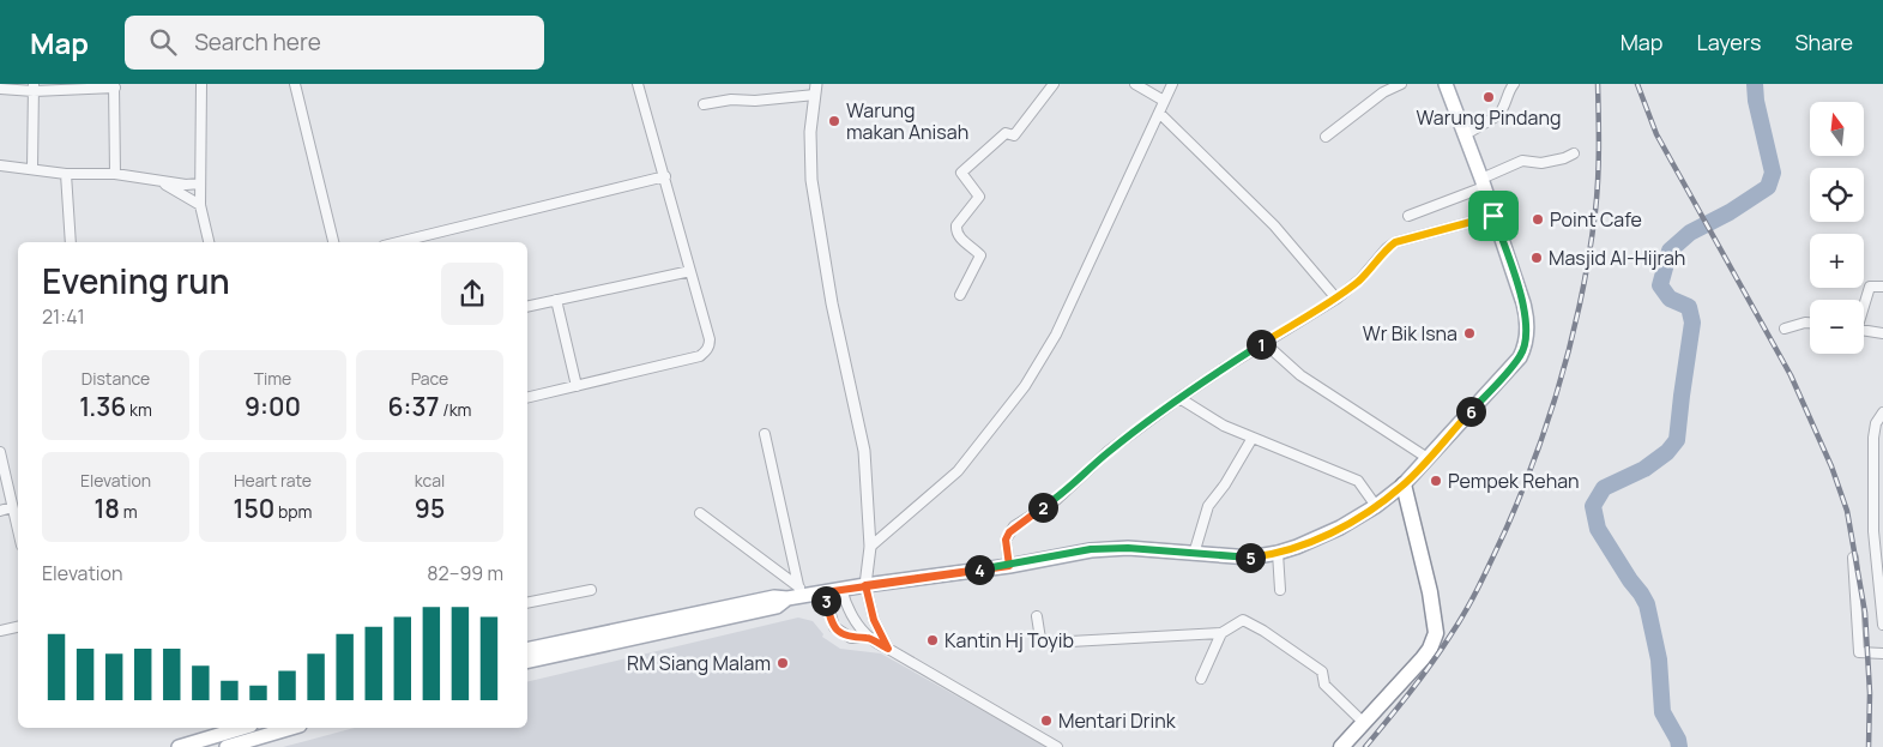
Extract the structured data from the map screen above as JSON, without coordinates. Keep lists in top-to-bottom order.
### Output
{
  "places": [
    "Warung Pindang",
    "Warung makan Anisah",
    "Point Cafe",
    "Masjid Al-Hijrah",
    "Wr Bik Isna",
    "Pempek Rehan",
    "Kantin Hj Toyib",
    "RM Siang Malam",
    "Mentari Drink"
  ],
  "north": "top",
  "page": {
    "header": "Map",
    "search": "Search here",
    "nav": ["Map", "Layers", "Share"],
    "map_buttons": ["+", "−"],
    "heading": ["Evening run", "21:41"],
    "pins": [
      "1",
      "6",
      "2",
      "5",
      "4",
      "3"
    ],
    "stats": [
      ["Distance", "1.36 km"],
      ["Time", "9:00"],
      ["Pace", "6:37 /km"],
      ["Elevation", "18 m"],
      ["Heart rate", "150 bpm"],
      ["kcal", "95"]
    ],
    "chart": ["Elevation", "82–99 m"]
  }
}
